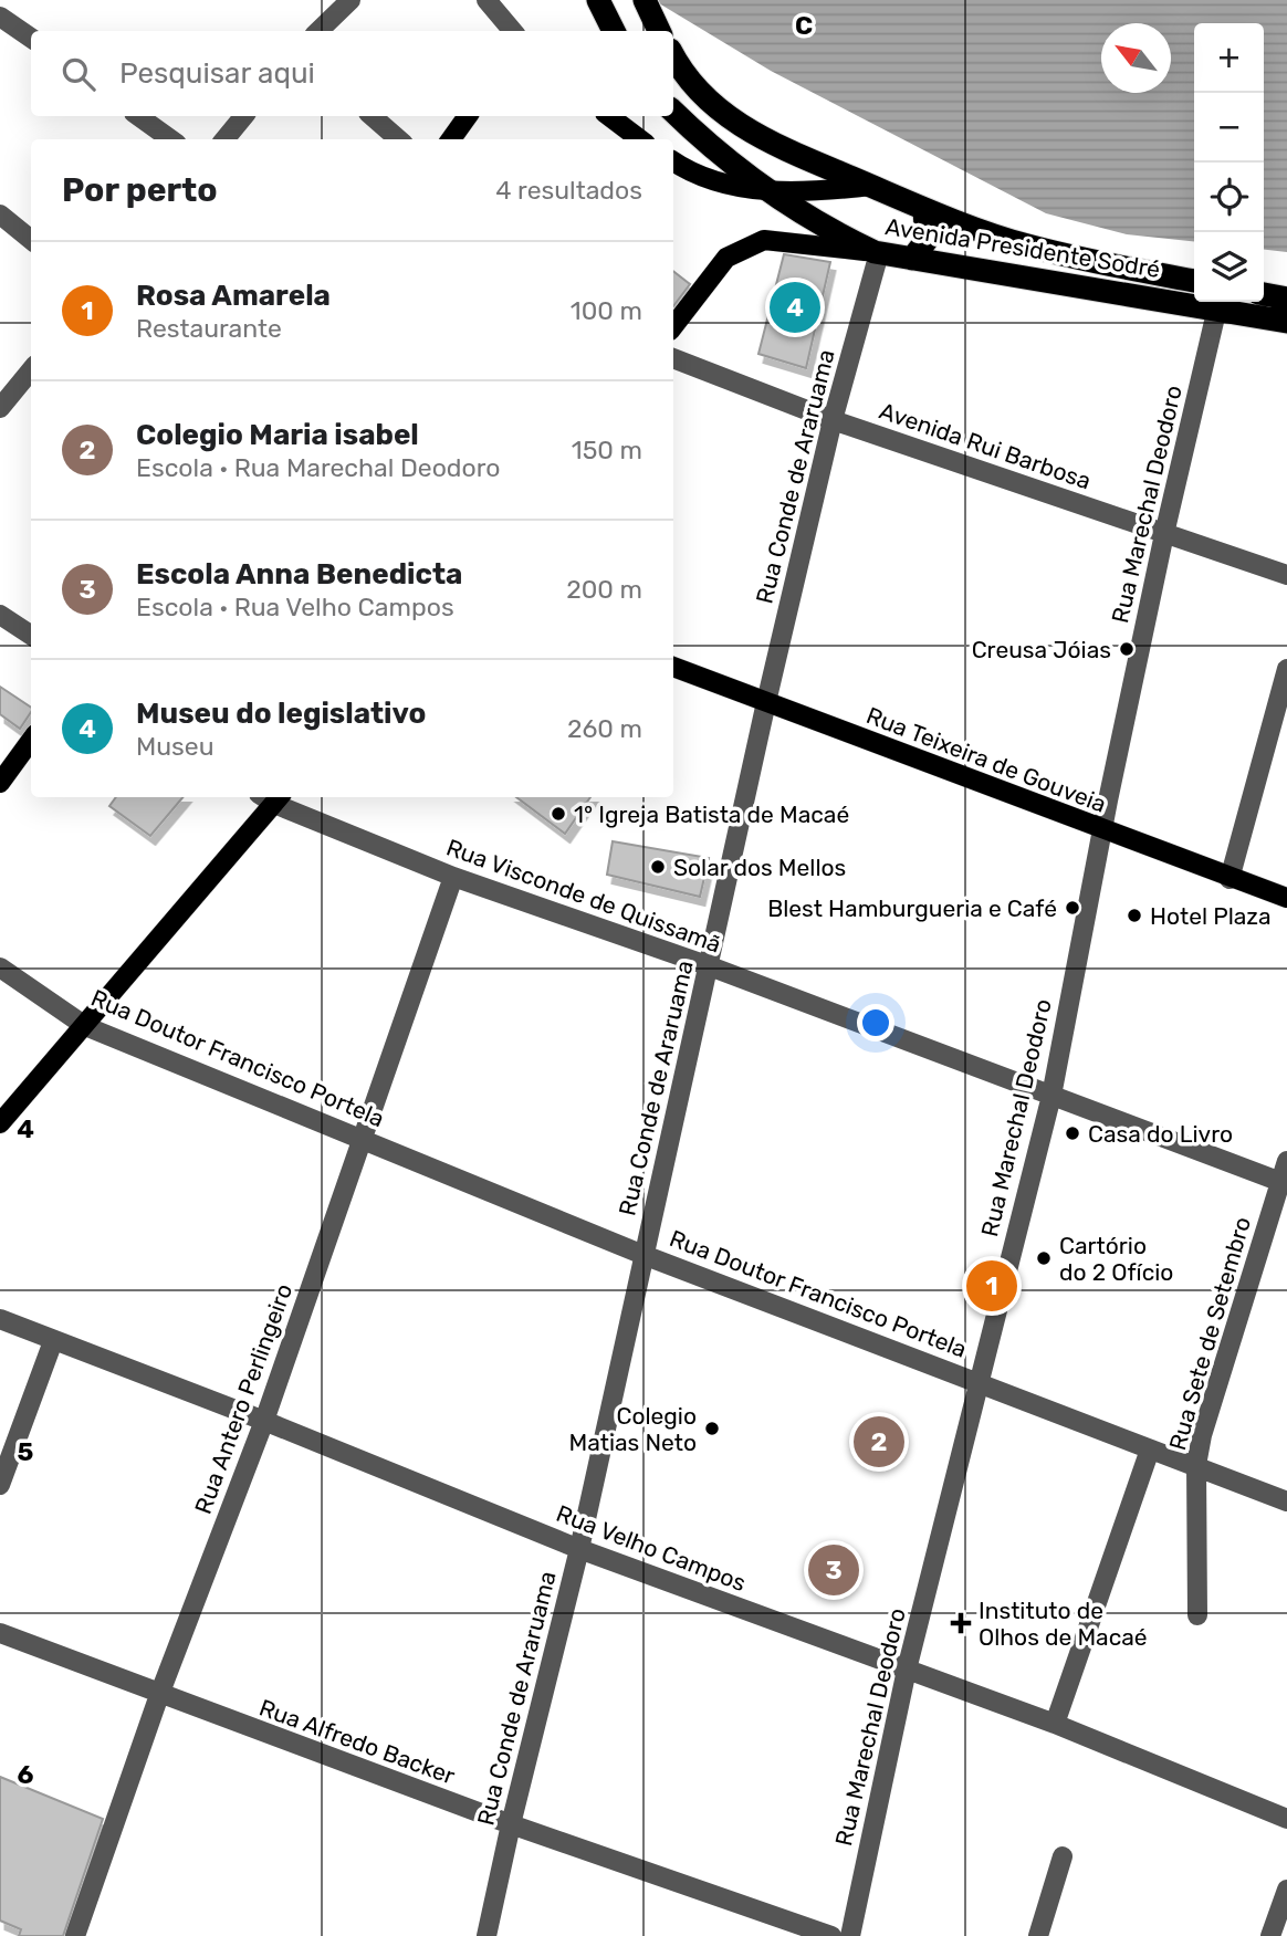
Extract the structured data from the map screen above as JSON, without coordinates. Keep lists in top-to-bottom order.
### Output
{
  "streets": {
    "highway": ["Avenida Presidente Sodré"],
    "main road": ["Rua Teixeira de Gouveia"],
    "street": [
      "Avenida Rui Barbosa",
      "Rua Conde de Araruama",
      "Rua Marechal Deodoro",
      "Rua Visconde de Quissamã",
      "Rua Doutor Francisco Portela",
      "Rua Sete de Setembro",
      "Rua Antero Perlingeiro",
      "Rua Velho Campos",
      "Rua Alfredo Backer"
    ]
  },
  "crossings": [
    ["Avenida Presidente Sodré", "Rua Conde de Araruama"],
    ["Avenida Presidente Sodré", "Rua Marechal Deodoro"],
    ["Avenida Rui Barbosa", "Rua Conde de Araruama"],
    ["Avenida Rui Barbosa", "Rua Marechal Deodoro"],
    ["Rua Conde de Araruama", "Rua Teixeira de Gouveia"],
    ["Rua Conde de Araruama", "Rua Visconde de Quissamã"],
    ["Rua Conde de Araruama", "Rua Doutor Francisco Portela"],
    ["Rua Conde de Araruama", "Rua Velho Campos"],
    ["Rua Conde de Araruama", "Rua Alfredo Backer"],
    ["Rua Marechal Deodoro", "Rua Teixeira de Gouveia"],
    ["Rua Marechal Deodoro", "Rua Visconde de Quissamã"],
    ["Rua Marechal Deodoro", "Rua Doutor Francisco Portela"],
    ["Rua Marechal Deodoro", "Rua Velho Campos"],
    ["Rua Visconde de Quissamã", "Rua Sete de Setembro"],
    ["Rua Visconde de Quissamã", "Rua Antero Perlingeiro"],
    ["Rua Doutor Francisco Portela", "Rua Sete de Setembro"],
    ["Rua Doutor Francisco Portela", "Rua Antero Perlingeiro"],
    ["Rua Antero Perlingeiro", "Rua Velho Campos"],
    ["Rua Antero Perlingeiro", "Rua Alfredo Backer"]
  ],
  "places": {
    "other": [
      "Creusa Jóias",
      "1° Igreja Batista de Macaé",
      "Solar dos Mellos",
      "Blest Hamburgueria e Café",
      "Hotel Plaza",
      "Casa do Livro",
      "Cartório do 2 Ofício",
      "Colegio Matias Neto"
    ],
    "health": ["Instituto de Olhos de Macaé"]
  },
  "north": "top left",
  "page": {
    "map_buttons": ["+", "−"],
    "search": "Pesquisar aqui",
    "heading": ["Por perto", "4 resultados"],
    "list": [
      {
        "mark": "1",
        "name": "Rosa Amarela",
        "note": "Restaurante",
        "value": "100 m"
      },
      {
        "mark": "2",
        "name": "Colegio Maria isabel",
        "note": "Escola · Rua Marechal Deodoro",
        "value": "150 m"
      },
      {
        "mark": "3",
        "name": "Escola Anna Benedicta",
        "note": "Escola · Rua Velho Campos",
        "value": "200 m"
      },
      {
        "mark": "4",
        "name": "Museu do legislativo",
        "note": "Museu",
        "value": "260 m"
      }
    ],
    "pins": [
      "4",
      "1",
      "2",
      "3"
    ]
  },
  "grid": {
    "columns": ["C"],
    "rows": ["4", "5", "6"]
  }
}
